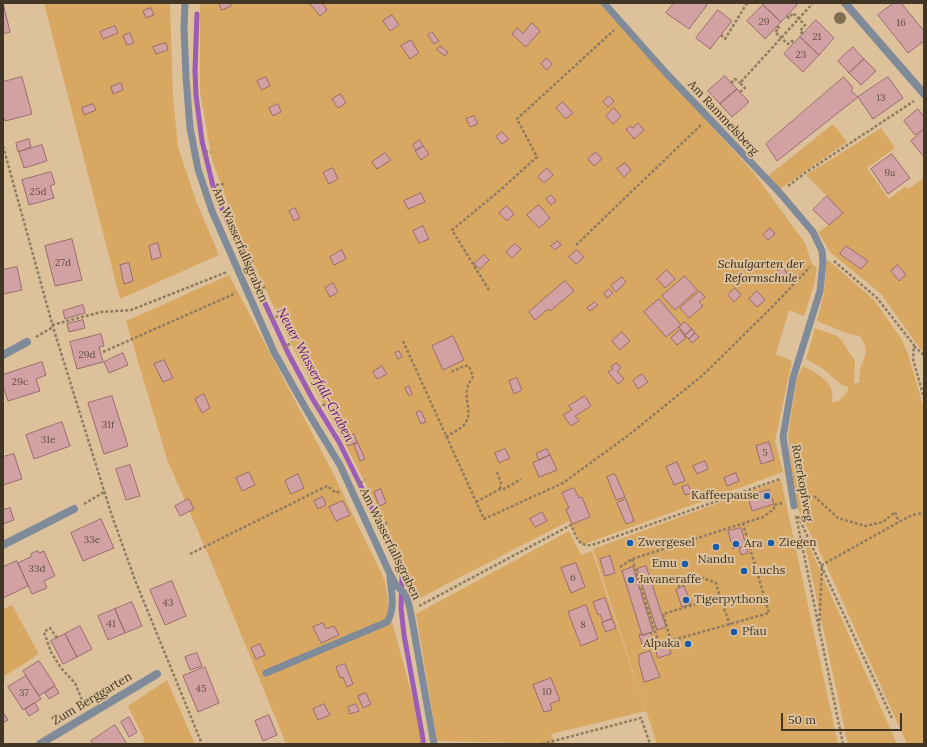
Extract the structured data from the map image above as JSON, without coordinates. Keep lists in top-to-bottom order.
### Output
{
  "streets": {
    "street": ["Zum Berggarten"],
    "lane": ["Am Rammelsberg", "Am Wasserfallsgraben", "Roterkopfweg"]
  },
  "crossings": [
    ["Am Rammelsberg", "Roterkopfweg"]
  ],
  "water": ["Neuer Wasserfall-Graben"],
  "parks": ["Schulgarten der Reformschule"],
  "places": [
    "Kaffeepause",
    "Zwergesel",
    "Ziegen",
    "Ara",
    "Nandu",
    "Emu",
    "Luchs",
    "Javaneraffe",
    "Tigerpythons",
    "Pfau",
    "Alpaka"
  ],
  "house_numbers": [
    "29",
    "16",
    "21",
    "23",
    "13",
    "9a",
    "25d",
    "27d",
    "29d",
    "29c",
    "31f",
    "31e",
    "5",
    "33e",
    "33d",
    "6",
    "43",
    "41",
    "8",
    "45",
    "10",
    "37"
  ],
  "scale_bar": "50 m"
}
